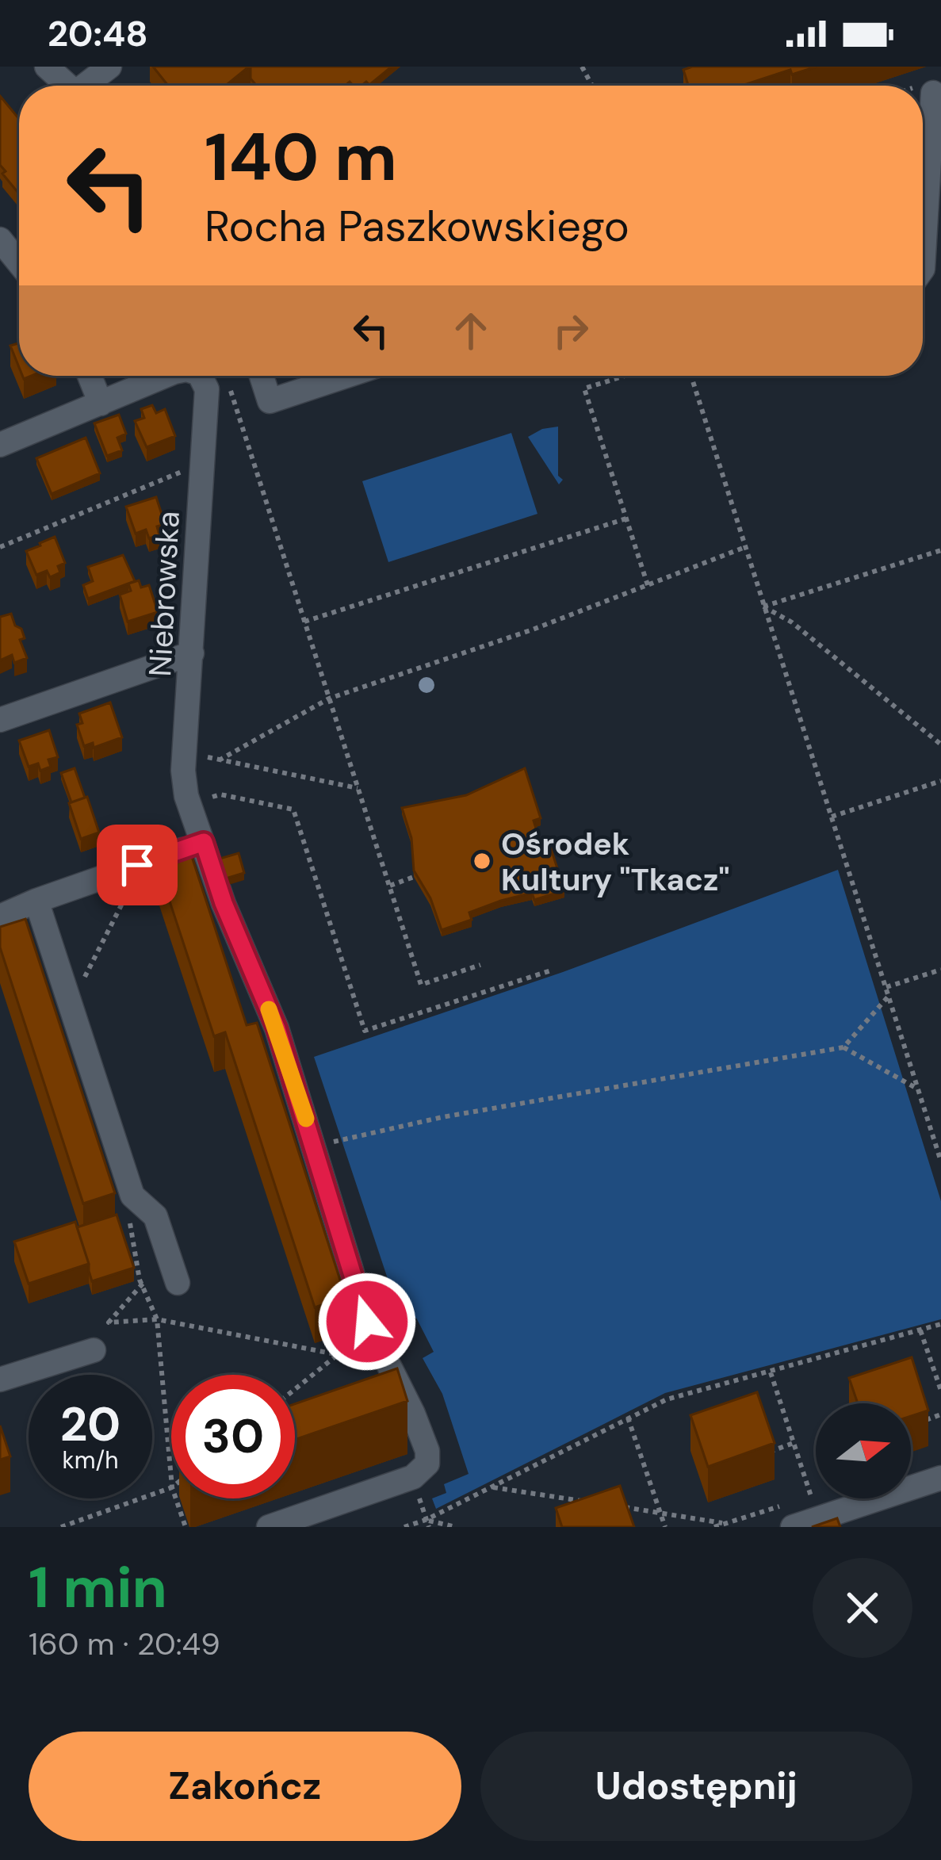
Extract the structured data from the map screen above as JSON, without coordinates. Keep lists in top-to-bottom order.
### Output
{
  "streets": {
    "street": ["Niebrowska"]
  },
  "places": ["Ośrodek Kultury \"Tkacz\""],
  "north": "right",
  "page": {
    "status": "20:48",
    "turn": ["140 m", "Rocha Paszkowskiego"],
    "speed": "20 km/h",
    "limit": "30",
    "heading": ["1 min", "160 m · 20:49"],
    "buttons": ["Zakończ", "Udostępnij"]
  }
}
